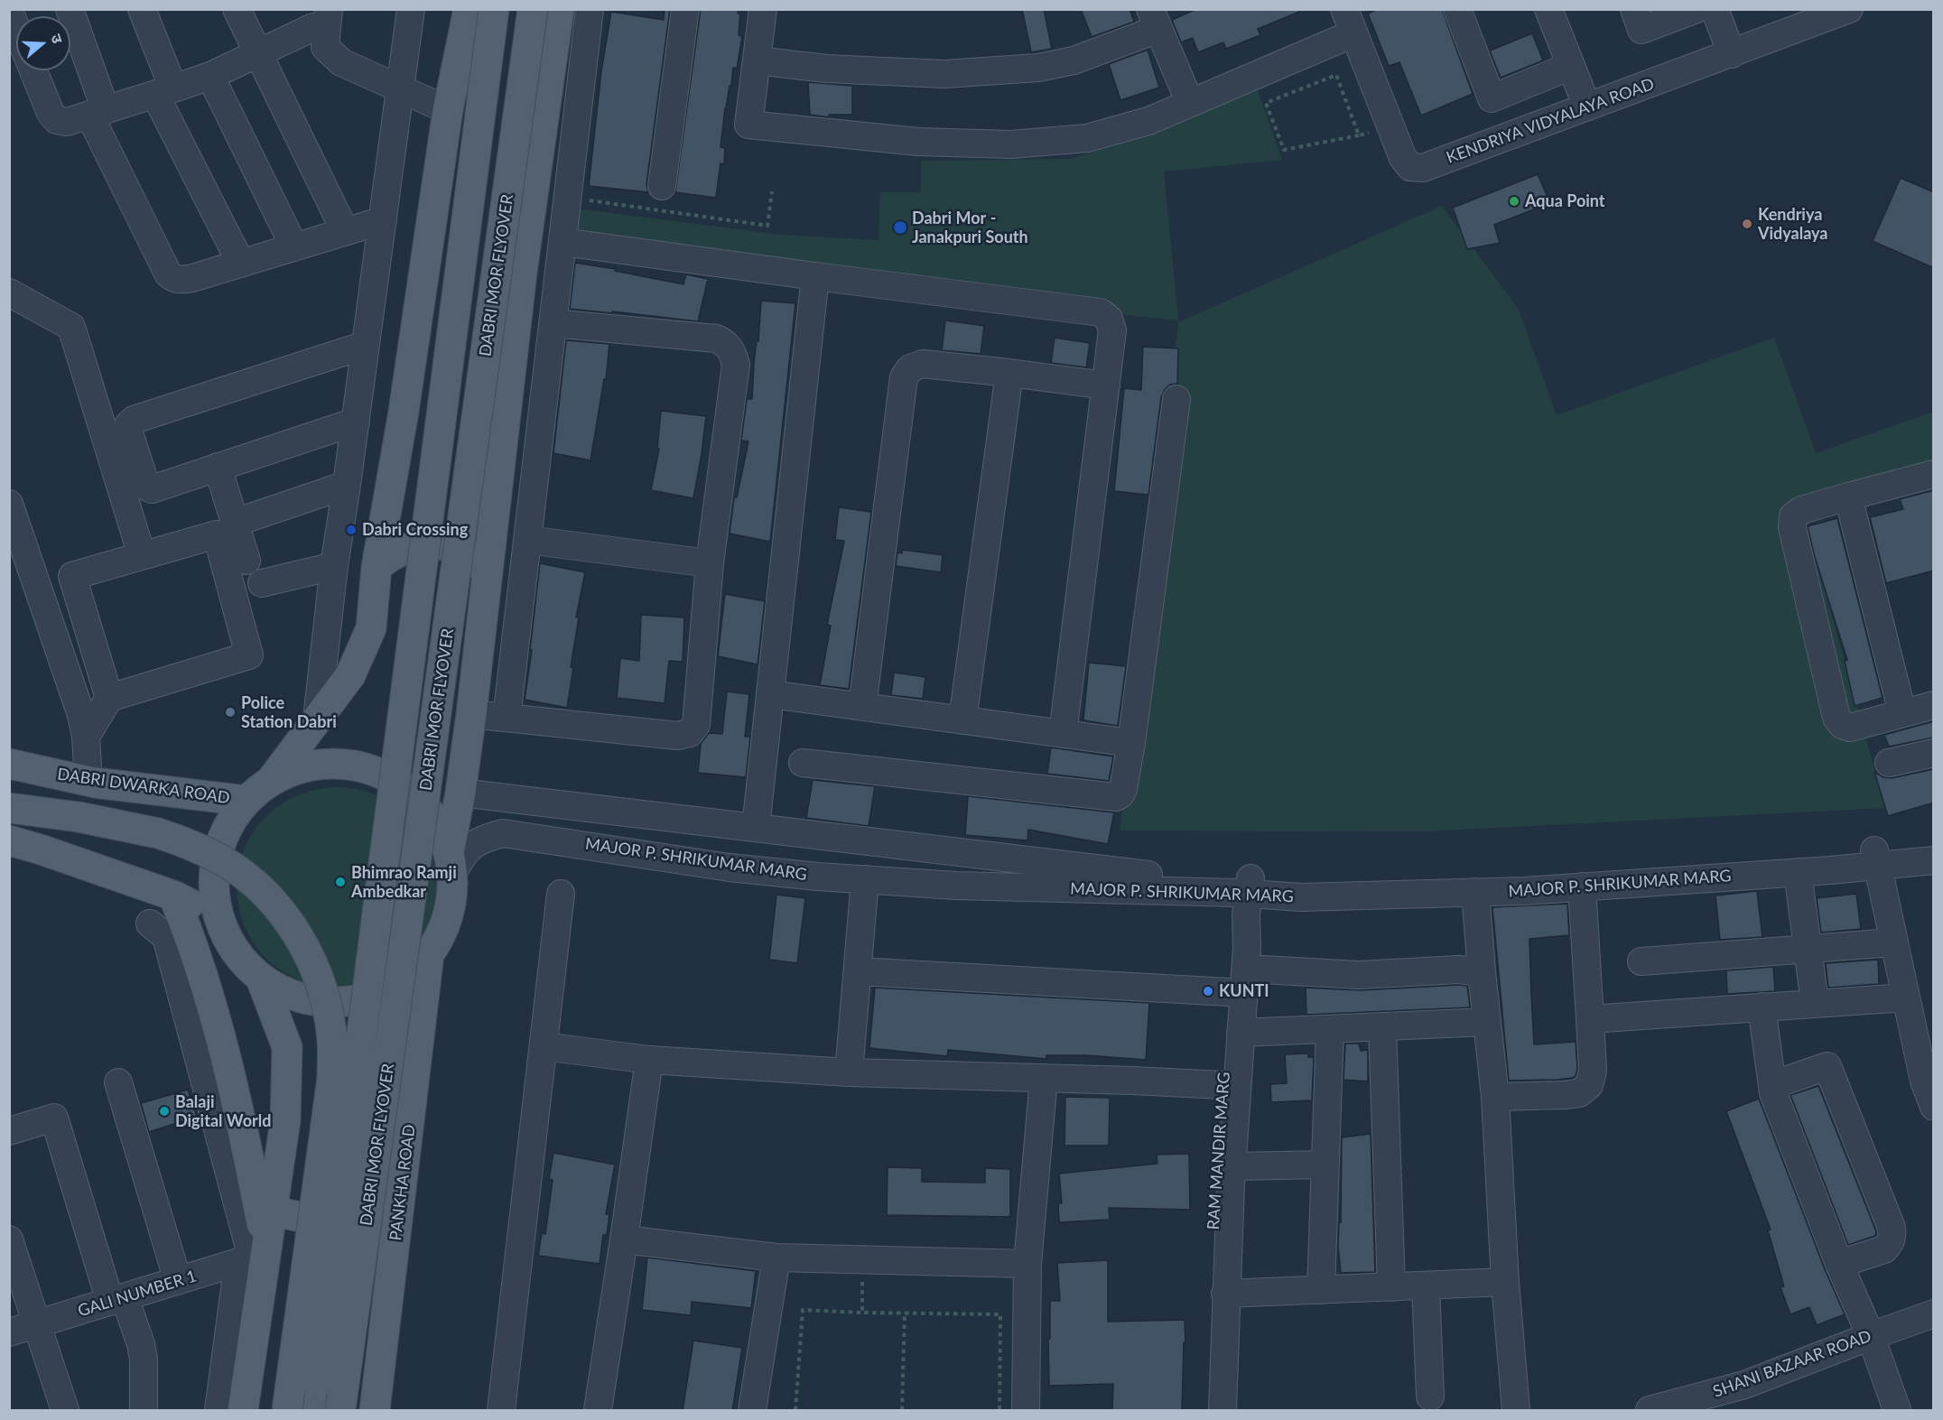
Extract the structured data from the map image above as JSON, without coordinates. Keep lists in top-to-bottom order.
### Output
{
  "streets": {
    "main road": ["DABRI MOR FLYOVER", "DABRI DWARKA ROAD", "PANKHA ROAD"],
    "street": [
      "KENDRIYA VIDYALAYA ROAD",
      "MAJOR P. SHRIKUMAR MARG",
      "RAM MANDIR MARG",
      "GALI NUMBER 1",
      "SHANI BAZAAR ROAD"
    ]
  },
  "crossings": [
    ["MAJOR P. SHRIKUMAR MARG", "RAM MANDIR MARG"]
  ],
  "places": [
    "Aqua Point",
    "Kendriya Vidyalaya",
    "Dabri Mor - Janakpuri South",
    "Dabri Crossing",
    "Police Station Dabri",
    "Bhimrao Ramji Ambedkar",
    "KUNTI",
    "Balaji Digital World"
  ],
  "north": "right"
}
